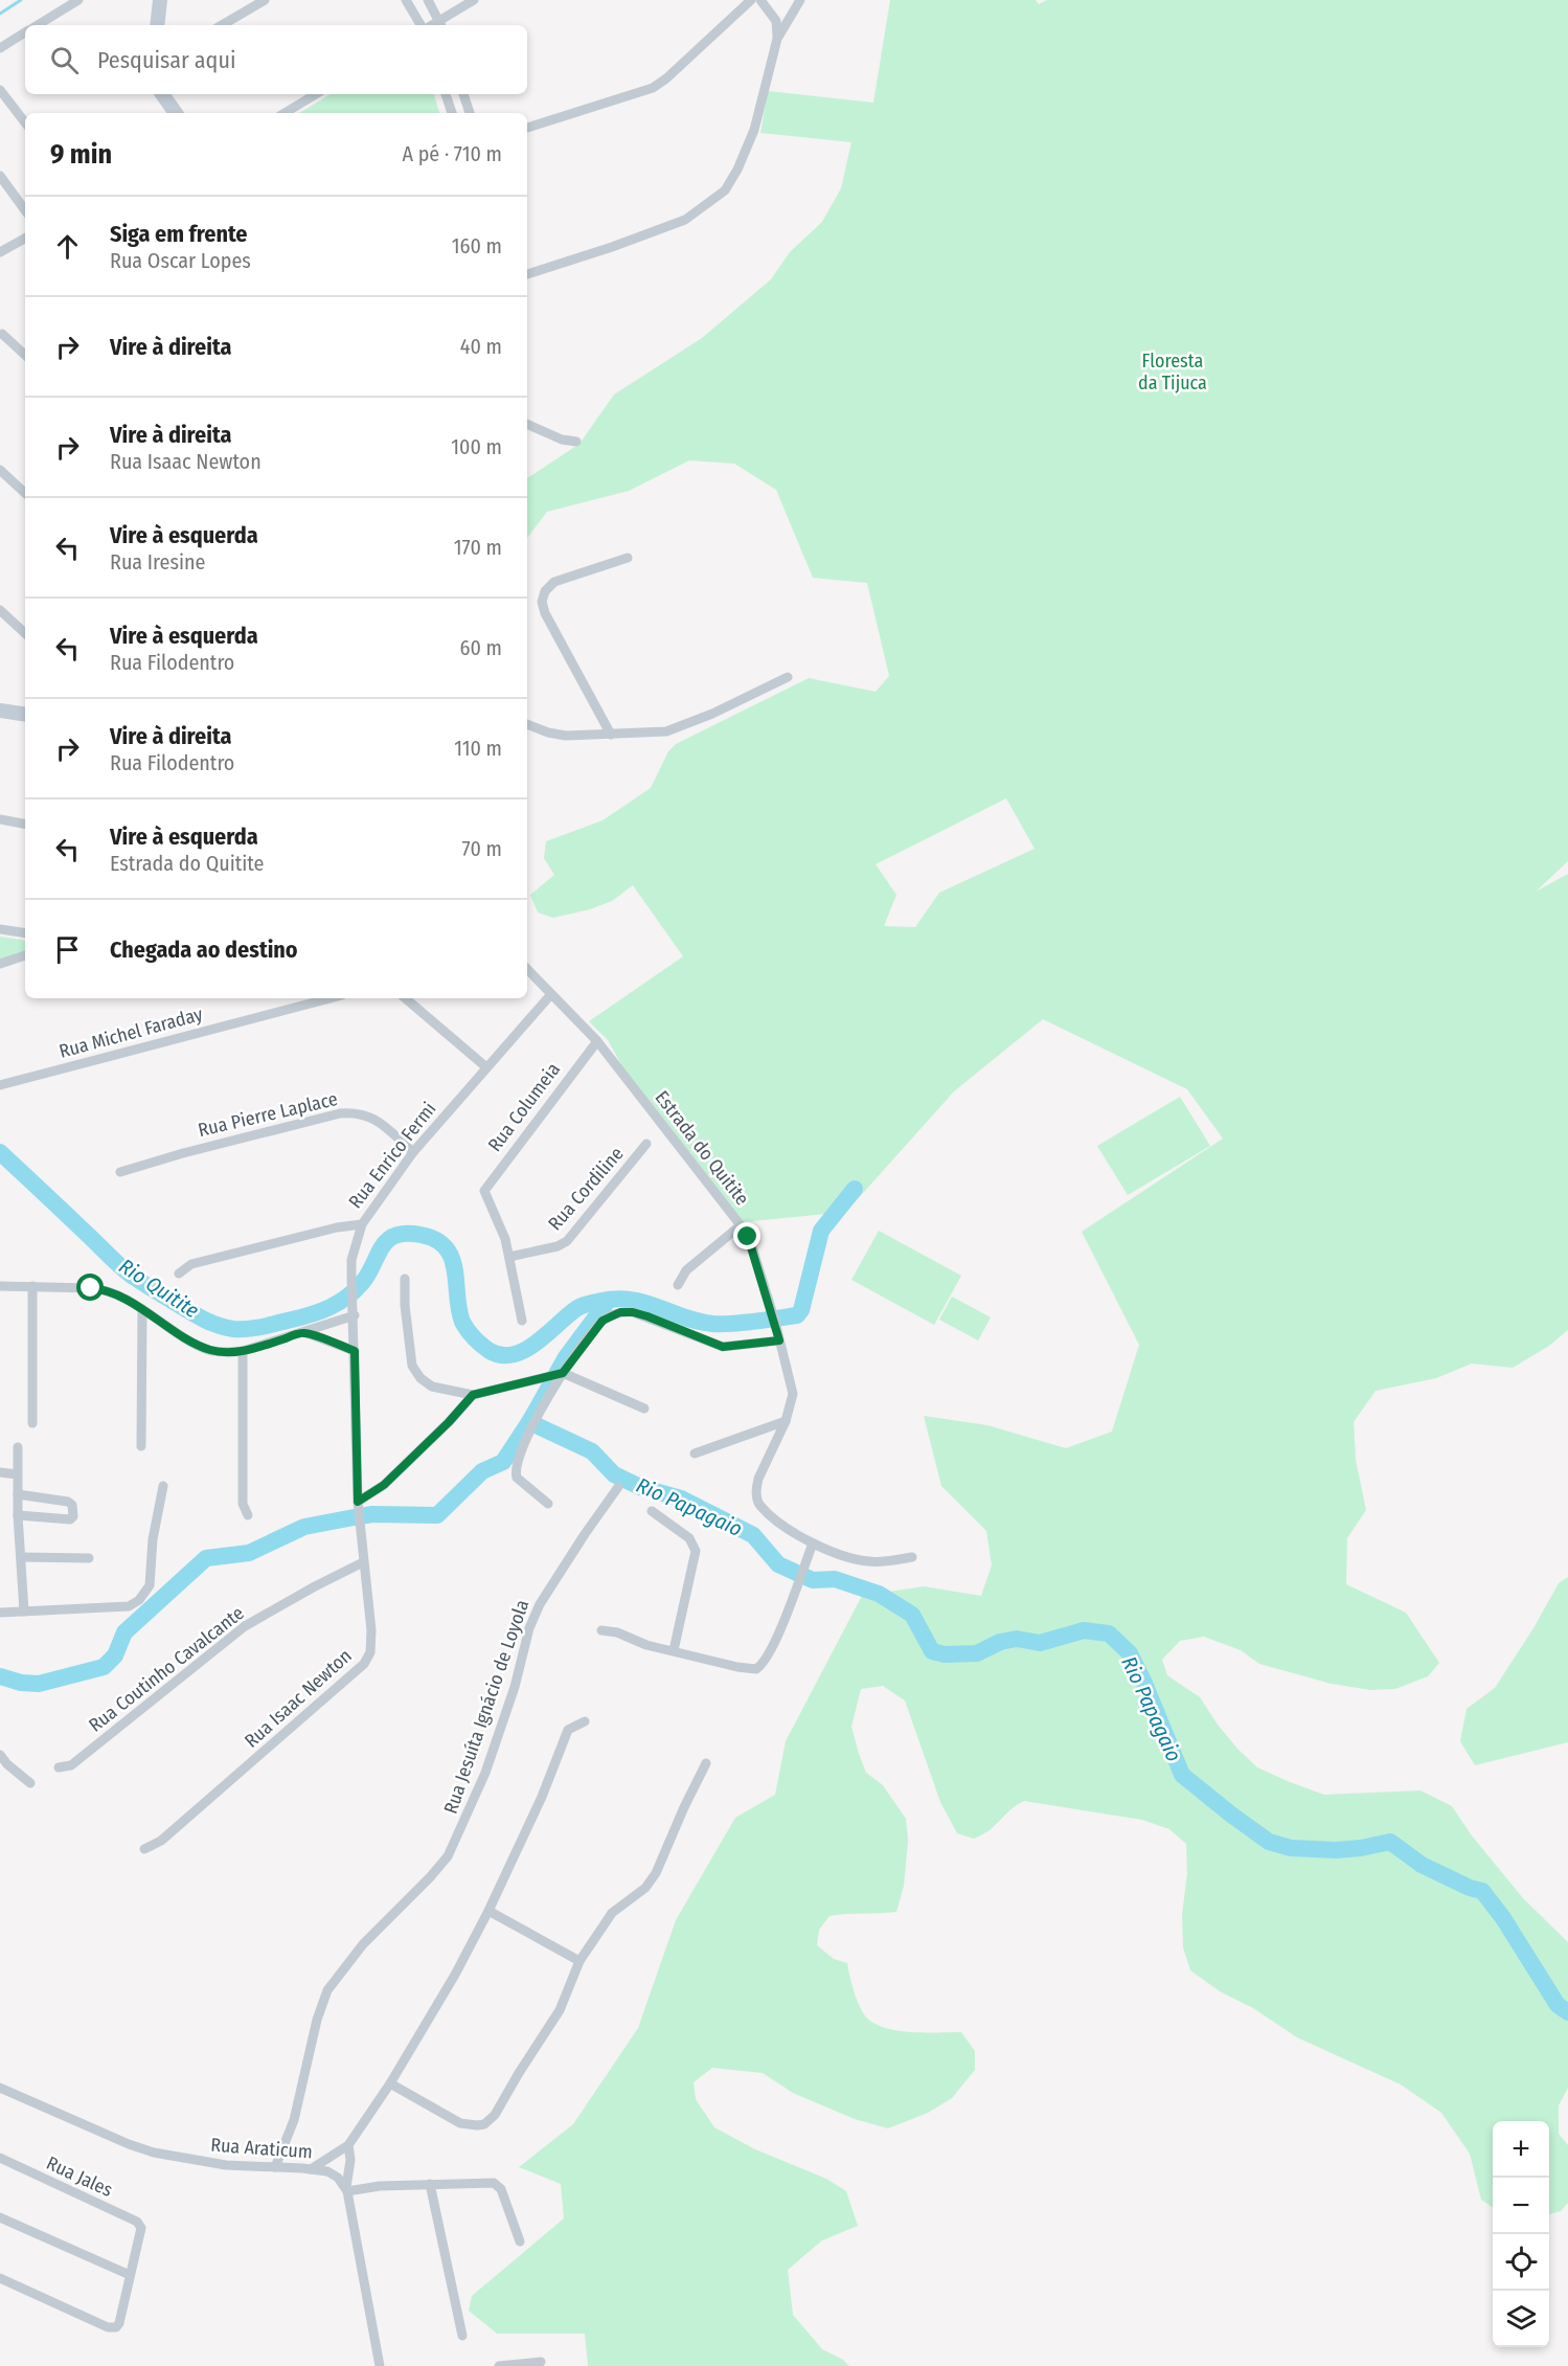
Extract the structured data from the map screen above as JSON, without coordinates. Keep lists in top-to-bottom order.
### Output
{
  "streets": {
    "street": [
      "Rua Michel Faraday",
      "Rua Columeia",
      "Rua Pierre Laplace",
      "Estrada do Quitite",
      "Rua Enrico Fermi",
      "Rua Cordiline",
      "Rua Coutinho Cavalcante",
      "Rua Isaac Newton",
      "Rua Jesuíta Ignácio de Loyola",
      "Rua Araticum",
      "Rua Jales"
    ]
  },
  "crossings": [
    ["Rua Columeia", "Estrada do Quitite"],
    ["Rua Columeia", "Rua Cordiline"],
    ["Rua Pierre Laplace", "Rua Enrico Fermi"],
    ["Estrada do Quitite", "Rua Enrico Fermi"],
    ["Rua Enrico Fermi", "Rua Isaac Newton"],
    ["Rua Coutinho Cavalcante", "Rua Isaac Newton"],
    ["Rua Jesuíta Ignácio de Loyola", "Rua Araticum"]
  ],
  "water": ["Rio Quitite", "Rio Papagaio"],
  "parks": ["Floresta da Tijuca"],
  "page": {
    "search": "Pesquisar aqui",
    "heading": ["9 min", "A pé · 710 m"],
    "list": [
      ["Siga em frente", "Rua Oscar Lopes", "160 m"],
      ["Vire à direita", "40 m"],
      ["Vire à direita", "Rua Isaac Newton", "100 m"],
      ["Vire à esquerda", "Rua Iresine", "170 m"],
      ["Vire à esquerda", "Rua Filodentro", "60 m"],
      ["Vire à direita", "Rua Filodentro", "110 m"],
      ["Vire à esquerda", "Estrada do Quitite", "70 m"],
      "Chegada ao destino"
    ],
    "map_buttons": ["+", "−"]
  }
}
